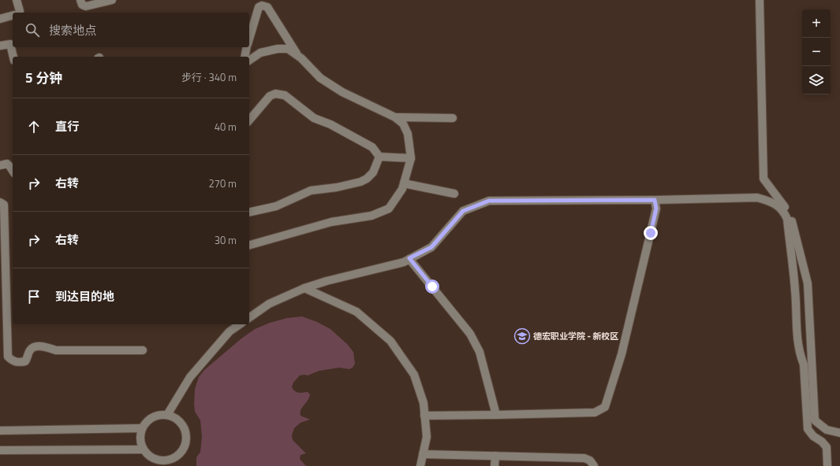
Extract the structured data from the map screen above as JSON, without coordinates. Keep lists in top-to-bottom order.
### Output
{
  "places": {
    "school or university": ["德宏职业学院 - 新校区"]
  },
  "page": {
    "map_buttons": ["+", "−"],
    "search": "搜索地点",
    "heading": ["5 分钟", "步行 · 340 m"],
    "list": [
      ["直行", "40 m"],
      ["右转", "270 m"],
      ["右转", "30 m"],
      "到达目的地"
    ]
  }
}
